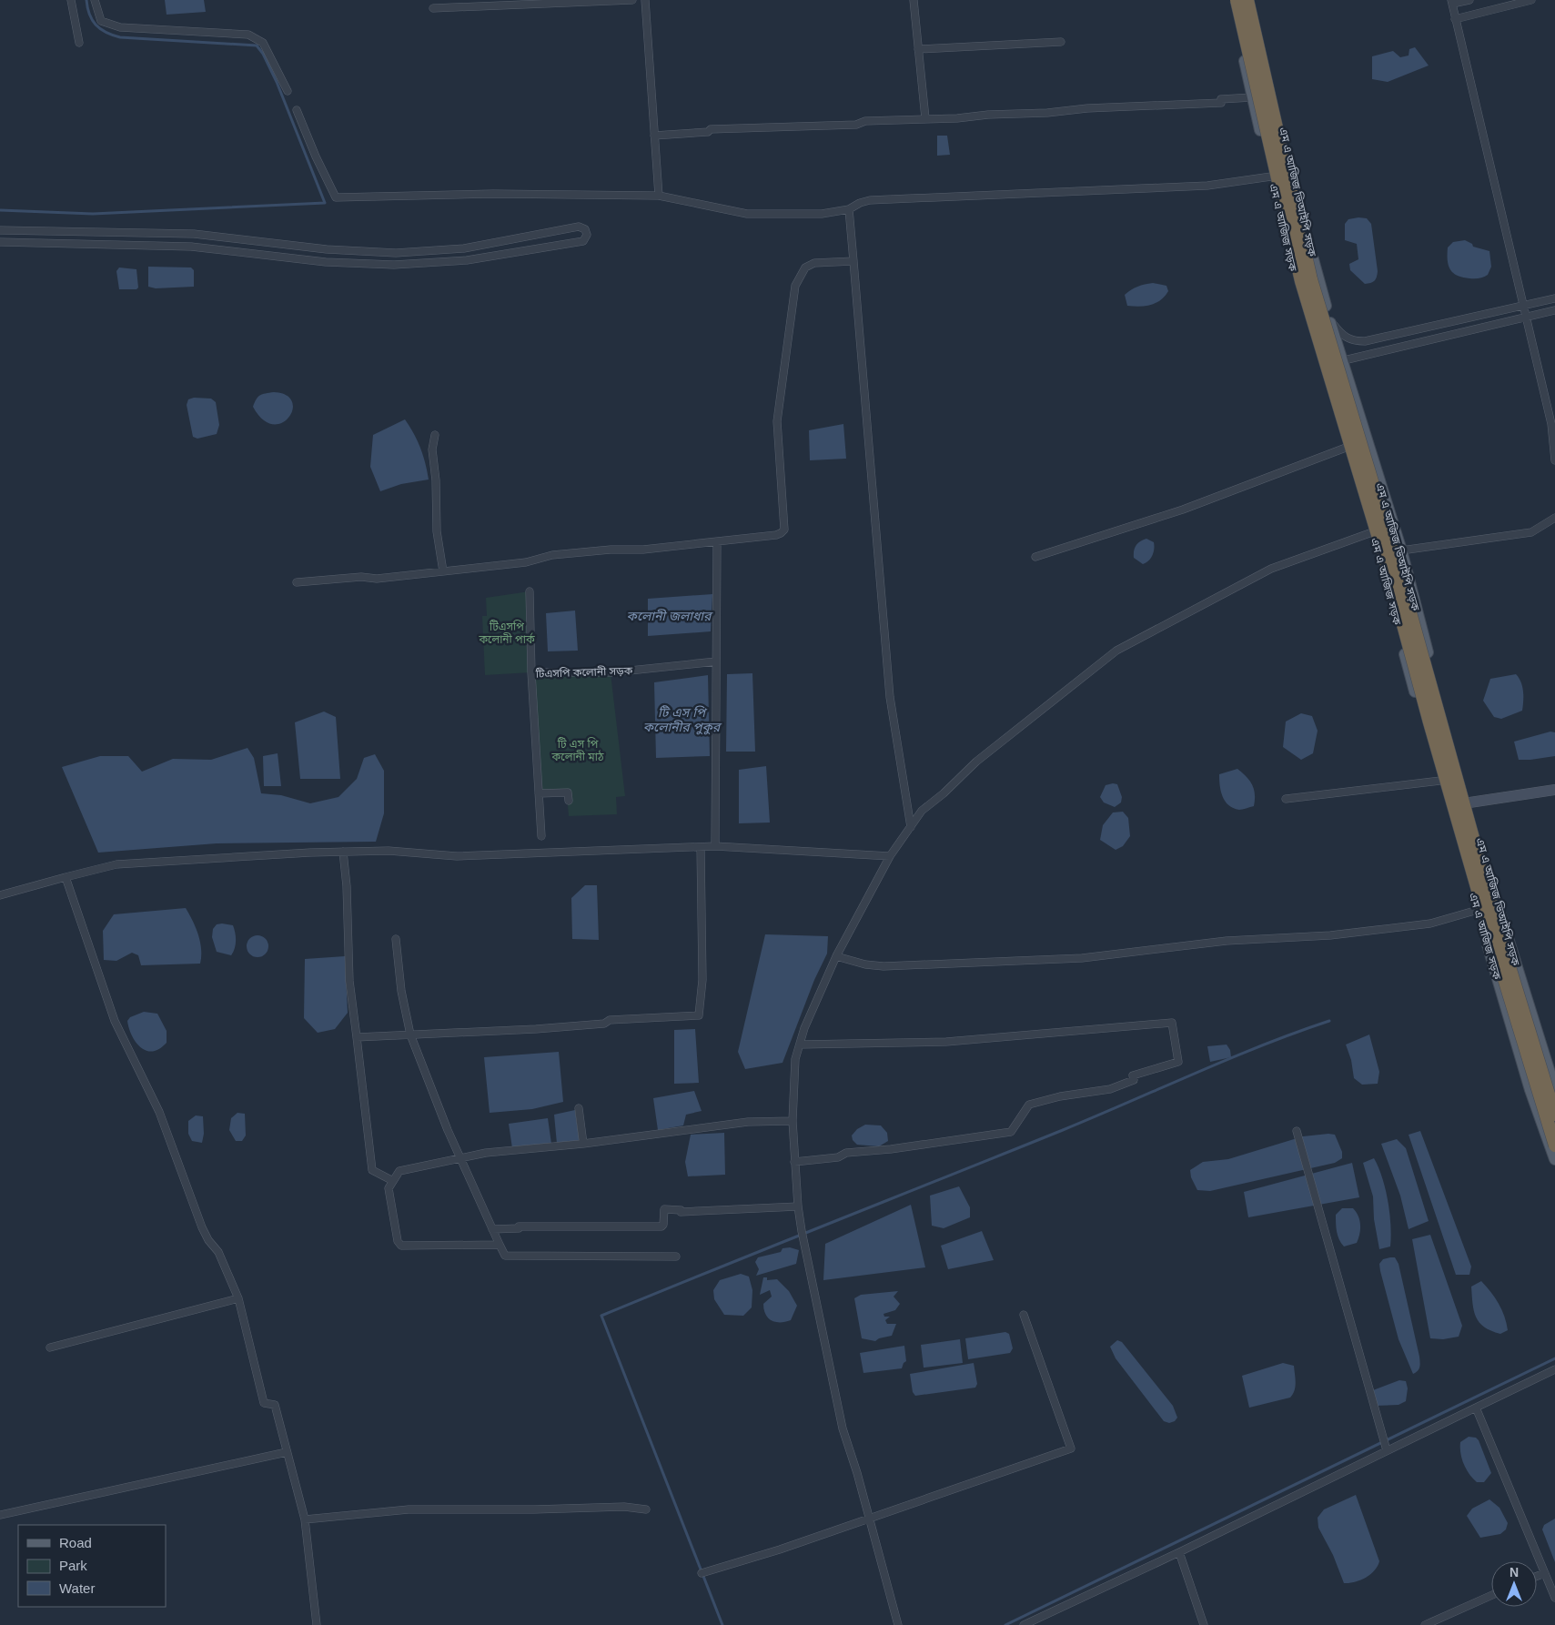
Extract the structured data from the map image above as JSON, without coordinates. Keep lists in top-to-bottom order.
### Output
{
  "streets": {
    "main road": ["এম এ আজিজ ভিআইপি সড়ক", "এম এ আজিজ সড়ক"],
    "street": ["টিএসপি কলোনী সড়ক"]
  },
  "water": ["কলোনী জলাধার", "টি এস পি কলোনীর পুকুর"],
  "parks": ["টিএসপি কলোনী পার্ক", "টি এস পি কলোনী মাঠ"],
  "legend": ["Road", "Park", "Water"],
  "north": "top"
}
